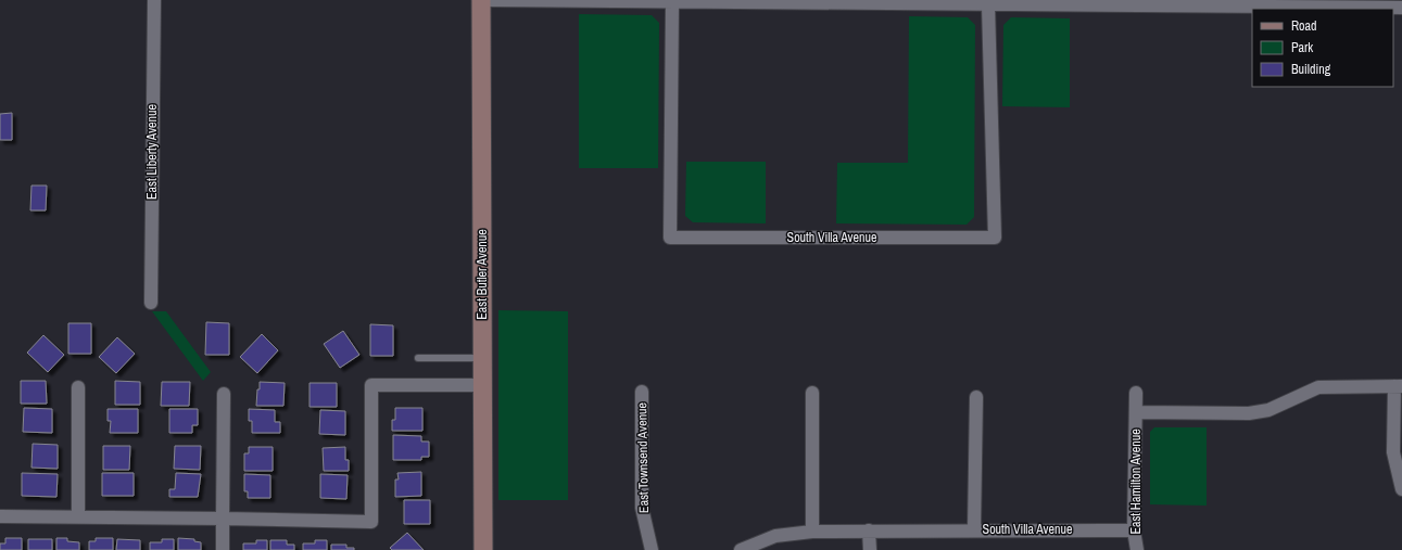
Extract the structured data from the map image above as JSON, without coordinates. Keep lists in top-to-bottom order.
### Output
{
  "streets": {
    "street": [
      "East Liberty Avenue",
      "South Villa Avenue",
      "East Butler Avenue",
      "East Townsend Avenue",
      "East Hamilton Avenue"
    ]
  },
  "crossings": [
    ["South Villa Avenue", "East Hamilton Avenue"]
  ],
  "legend": ["Road", "Park", "Building"]
}
